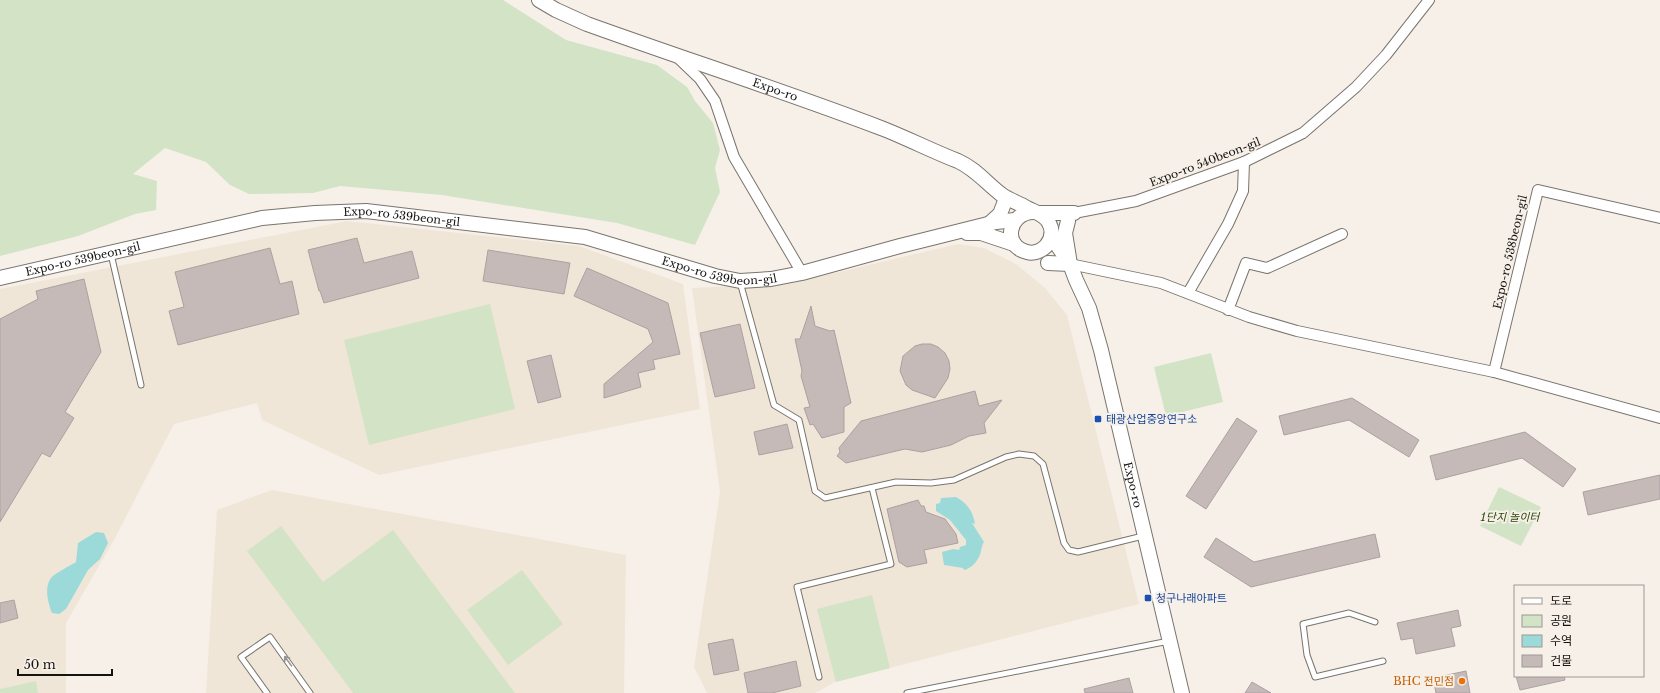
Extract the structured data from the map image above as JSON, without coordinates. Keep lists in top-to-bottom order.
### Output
{
  "streets": {
    "main road": ["Expo-ro", "Expo-ro 539beon-gil"],
    "street": ["Expo-ro 540beon-gil", "Expo-ro 538beon-gil"]
  },
  "parks": ["1단지 놀이터"],
  "places": {
    "transit": ["태광산업중앙연구소", "청구나래아파트"],
    "other": ["BHC 전민점"]
  },
  "legend": [
    "도로",
    "공원",
    "수역",
    "건물"
  ],
  "scale_bar": "50 m"
}
